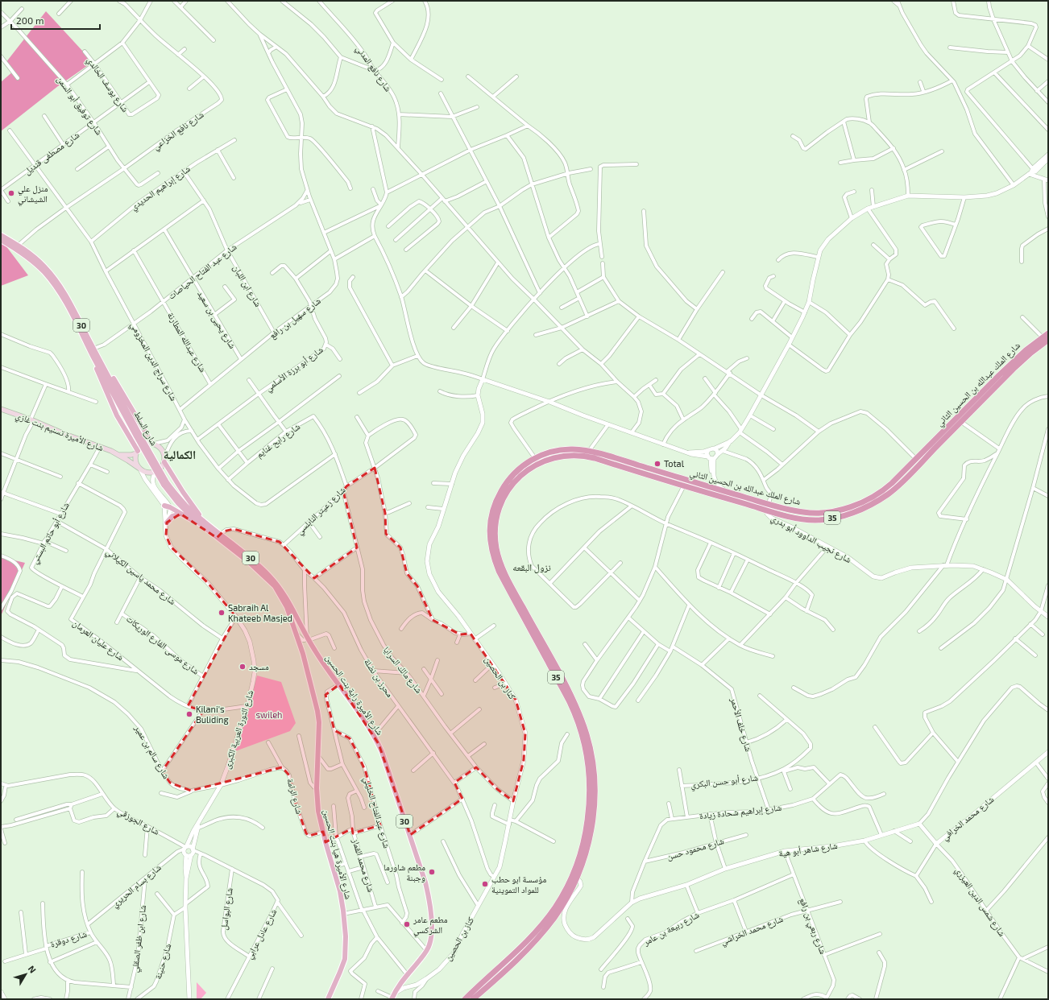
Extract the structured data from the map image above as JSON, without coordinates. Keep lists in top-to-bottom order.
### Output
{
  "streets": {
    "highway": ["شارع الملك عبدالله بن الحسين الثاني", "35"],
    "main road": [
      "30",
      "شارع السلط",
      "شارع الأميرة تسنيم بنت غازي",
      "شارع الأميرة راية بنت الحسين",
      "شارع الأميرة هيا بنت الحسين"
    ],
    "street": [
      "شارع نافع المدني",
      "شارع يوسف الخالدي",
      "شارع توفيق أبو السمن",
      "شارع نافع الخزاعي",
      "شارع مصطفى قنديل",
      "شارع إبراهيم الحديدي",
      "شارع عبد الفتاح الحياصات",
      "شارع ابن اللبان",
      "شارع سهيل بن رافع",
      "شارع يحيى بن سعيد",
      "شارع عبدالله المطارنة",
      "شارع سراج الدين المخزومي",
      "شارع أبو برزة الأسلمي",
      "شارع رابح غنايم",
      "شارع زعيتر النابلسي",
      "شارع أبو حاتم البستي",
      "شارع نجيب الداوود أبو بدري",
      "شارع محمد ياسين الكيلاني",
      "شارع عليان العرمان",
      "شارع موسى الفارع الوريكات",
      "شارع مالك السرايا",
      "محرز بن نضلة",
      "كناز بن الحصين",
      "شارع خلف الأحمر",
      "شارع الثورة العربية الكبرى",
      "شارع سالم بن عمير",
      "شارع أبو حسن البكري",
      "شارع الرامة",
      "شارع إبراهيم شحادة زيادة",
      "شارع عبدالفتاح الخليلي",
      "شارع محمد الخرافي",
      "شارع الجوزقي",
      "شارع محمود حسن",
      "شارع شاهر أبو هية",
      "شارع محمد القماز",
      "شارع بسام الحريري",
      "شارع شمس الدين العيزري",
      "شارع البواسل",
      "شارع ربعي بن رافع",
      "شارع ربيعة بن عامر",
      "شارع محمد الخراشي",
      "شارع عادل عرابي",
      "شارع دوقرة",
      "شارع ابن ظفر الصقلي",
      "شارع حنينة"
    ]
  },
  "crossings": [
    ["شارع يوسف الخالدي", "شارع مصطفى قنديل"],
    ["شارع توفيق أبو السمن", "شارع نافع الخزاعي"],
    ["شارع توفيق أبو السمن", "شارع مصطفى قنديل"],
    ["شارع نافع الخزاعي", "شارع سراج الدين المخزومي"],
    ["شارع نافع الخزاعي", "شارع السلط"],
    ["شارع مصطفى قنديل", "شارع سراج الدين المخزومي"],
    ["شارع إبراهيم الحديدي", "شارع ابن اللبان"],
    ["شارع إبراهيم الحديدي", "شارع سراج الدين المخزومي"],
    ["شارع عبد الفتاح الحياصات", "شارع ابن اللبان"],
    ["شارع عبد الفتاح الحياصات", "شارع يحيى بن سعيد"],
    ["شارع عبد الفتاح الحياصات", "شارع عبدالله المطارنة"],
    ["شارع عبد الفتاح الحياصات", "شارع سراج الدين المخزومي"],
    ["شارع عبد الفتاح الحياصات", "شارع السلط"],
    ["شارع ابن اللبان", "شارع سهيل بن رافع"],
    ["شارع سهيل بن رافع", "شارع يحيى بن سعيد"],
    ["شارع سهيل بن رافع", "شارع عبدالله المطارنة"],
    ["شارع سهيل بن رافع", "شارع سراج الدين المخزومي"],
    ["شارع سهيل بن رافع", "شارع أبو برزة الأسلمي"],
    ["شارع سراج الدين المخزومي", "شارع أبو برزة الأسلمي"],
    ["شارع سراج الدين المخزومي", "شارع رابح غنايم"],
    ["شارع الملك عبدالله بن الحسين الثاني", "شارع نجيب الداوود أبو بدري"],
    ["شارع الملك عبدالله بن الحسين الثاني", "شارع شاهر أبو هية"],
    ["شارع السلط", "محرز بن نضلة"],
    ["شارع السلط", "شارع الأميرة راية بنت الحسين"],
    ["شارع السلط", "شارع الأميرة هيا بنت الحسين"],
    ["شارع الأميرة تسنيم بنت غازي", "شارع أبو حاتم البستي"],
    ["شارع رابح غنايم", "شارع زعيتر النابلسي"],
    ["شارع زعيتر النابلسي", "شارع مالك السرايا"],
    ["شارع زعيتر النابلسي", "محرز بن نضلة"],
    ["شارع أبو حاتم البستي", "شارع محمد ياسين الكيلاني"],
    ["شارع أبو حاتم البستي", "شارع عليان العرمان"],
    ["شارع محمد ياسين الكيلاني", "شارع عليان العرمان"],
    ["شارع محمد ياسين الكيلاني", "شارع موسى الفارع الوريكات"],
    ["شارع عليان العرمان", "شارع الثورة العربية الكبرى"],
    ["شارع مالك السرايا", "كناز بن الحصين"],
    ["محرز بن نضلة", "كناز بن الحصين"],
    ["كناز بن الحصين", "شارع الأميرة راية بنت الحسين"],
    ["شارع خلف الأحمر", "شارع أبو حسن البكري"],
    ["شارع خلف الأحمر", "شارع إبراهيم شحادة زيادة"],
    ["شارع الثورة العربية الكبرى", "شارع سالم بن عمير"],
    ["شارع الثورة العربية الكبرى", "شارع الرامة"],
    ["شارع الثورة العربية الكبرى", "شارع الجوزقي"],
    ["شارع الثورة العربية الكبرى", "شارع بسام الحريري"],
    ["شارع الثورة العربية الكبرى", "شارع عادل عرابي"],
    ["شارع سالم بن عمير", "شارع الرامة"],
    ["شارع الرامة", "شارع الأميرة هيا بنت الحسين"],
    ["شارع إبراهيم شحادة زيادة", "شارع محمود حسن"],
    ["شارع إبراهيم شحادة زيادة", "شارع شاهر أبو هية"],
    ["شارع محمد الخرافي", "شارع شمس الدين العيزري"],
    ["شارع الجوزقي", "شارع بسام الحريري"],
    ["شارع شاهر أبو هية", "شارع شمس الدين العيزري"],
    ["شارع شاهر أبو هية", "شارع ربعي بن رافع"],
    ["شارع بسام الحريري", "شارع ابن ظفر الصقلي"],
    ["شارع البواسل", "شارع عادل عرابي"],
    ["شارع ربعي بن رافع", "شارع ربيعة بن عامر"],
    ["شارع ربعي بن رافع", "شارع محمد الخراشي"]
  ],
  "districts": ["الكمالية", "نزول البقعه"],
  "parks": ["swileh"],
  "places": [
    "منزل علي الشيشاني",
    "Total",
    "Sabraih Al Khateeb Masjed",
    "مسجد",
    "Kilani's Buliding",
    "مطعم شاورما وجبنة",
    "مؤسسة ابو حطب للمواد التموينية",
    "مطعم عامر الشركسي"
  ],
  "scale_bar": "200 m",
  "north": "top right"
}
